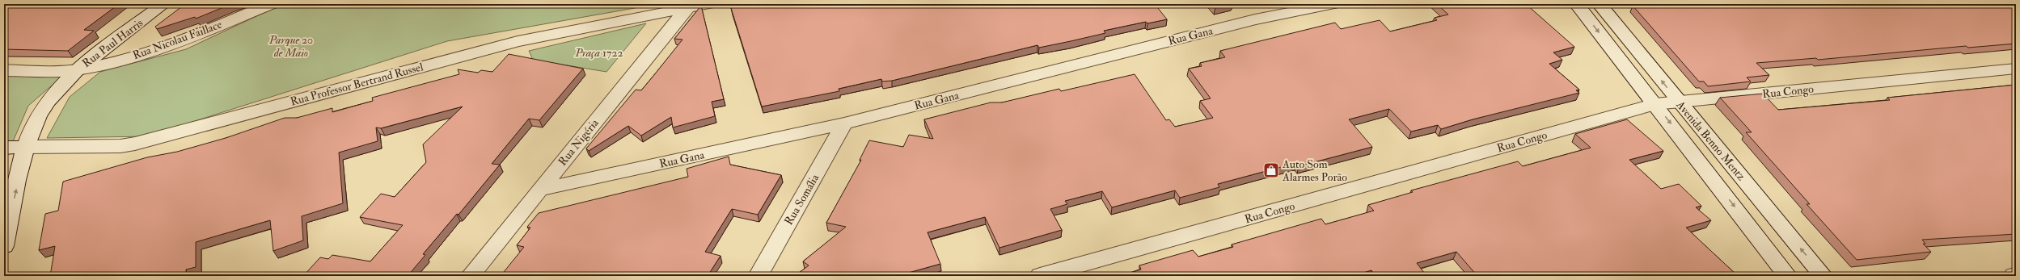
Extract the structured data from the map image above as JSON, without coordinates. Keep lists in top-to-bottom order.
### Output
{
  "streets": {
    "street": [
      "Rua Gana",
      "Rua Nicolau Faillace",
      "Rua Paul Harris",
      "Rua Professor Bertrand Russel",
      "Rua Congo",
      "Avenida Benno Mentz",
      "Rua Nigéria",
      "Rua Somália"
    ]
  },
  "crossings": [
    ["Rua Gana", "Rua Nigéria"],
    ["Rua Gana", "Rua Somália"],
    ["Rua Nicolau Faillace", "Rua Paul Harris"],
    ["Rua Paul Harris", "Rua Professor Bertrand Russel"],
    ["Rua Professor Bertrand Russel", "Rua Nigéria"],
    ["Rua Congo", "Avenida Benno Mentz"]
  ],
  "parks": ["Parque 20 de Maio", "Praça 1722"],
  "places": {
    "shop": ["Auto Som Alarmes Porão"]
  }
}
